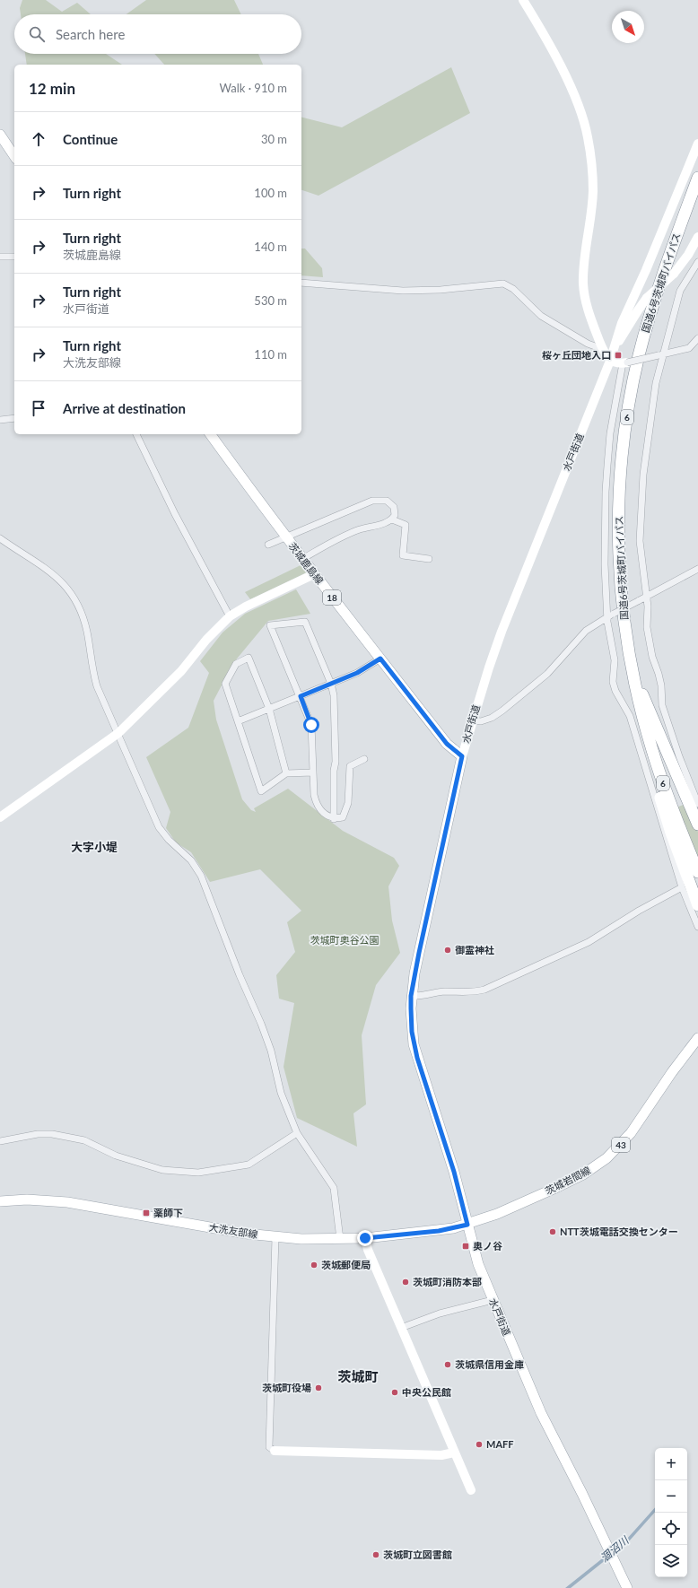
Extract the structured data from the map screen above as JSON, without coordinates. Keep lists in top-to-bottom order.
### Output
{
  "streets": {
    "highway": ["国道6号茨城町バイパス", "6"],
    "main road": [
      "水戸街道",
      "茨城鹿島線",
      "18",
      "43",
      "茨城岩間線",
      "大洗友部線"
    ]
  },
  "crossings": [
    ["水戸街道", "茨城鹿島線"],
    ["水戸街道", "茨城岩間線"],
    ["水戸街道", "大洗友部線"],
    ["茨城岩間線", "大洗友部線"]
  ],
  "districts": ["大字小堤", "茨城町"],
  "water": ["涸沼川"],
  "parks": ["茨城町奥谷公園"],
  "places": {
    "transit": ["桜ヶ丘団地入口", "薬師下", "奥ノ谷"],
    "other": [
      "御霊神社",
      "NTT茨城電話交換センター",
      "茨城郵便局",
      "茨城町消防本部",
      "茨城県信用金庫",
      "茨城町役場",
      "中央公民館",
      "MAFF",
      "茨城町立図書館"
    ]
  },
  "north": "bottom right",
  "page": {
    "search": "Search here",
    "heading": ["12 min", "Walk · 910 m"],
    "list": [
      ["Continue", "30 m"],
      ["Turn right", "100 m"],
      ["Turn right", "茨城鹿島線", "140 m"],
      ["Turn right", "水戸街道", "530 m"],
      ["Turn right", "大洗友部線", "110 m"],
      "Arrive at destination"
    ],
    "map_buttons": ["+", "−"]
  }
}
